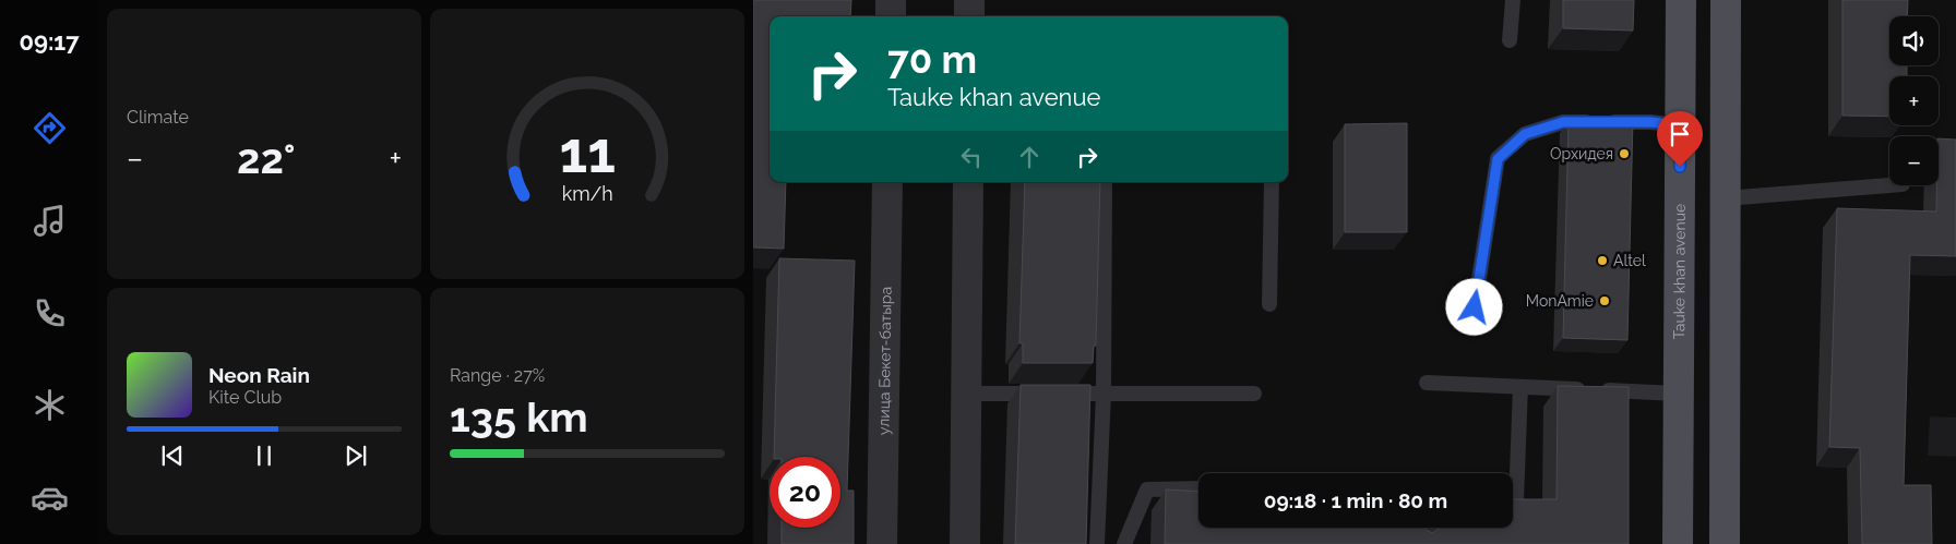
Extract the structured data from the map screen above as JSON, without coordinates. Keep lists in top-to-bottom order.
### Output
{
  "streets": {
    "main road": ["Tauke khan avenue"],
    "street": ["улица Бекет-батыра"]
  },
  "places": ["Орхидея", "Altel", "MonAmie"],
  "page": {
    "tabs": "09:17",
    "tile": [
      "Climate",
      ["Range · 27%", "135 km"]
    ],
    "map_buttons": ["+", "−"],
    "turn": ["70 m", "Tauke khan avenue"],
    "heat": ["−", "22°", "+"],
    "song": ["Neon Rain", "Kite Club"],
    "limit": "20",
    "trip": "09:18 · 1 min · 80 m",
    "gauge": ["11", "km/h"]
  }
}
